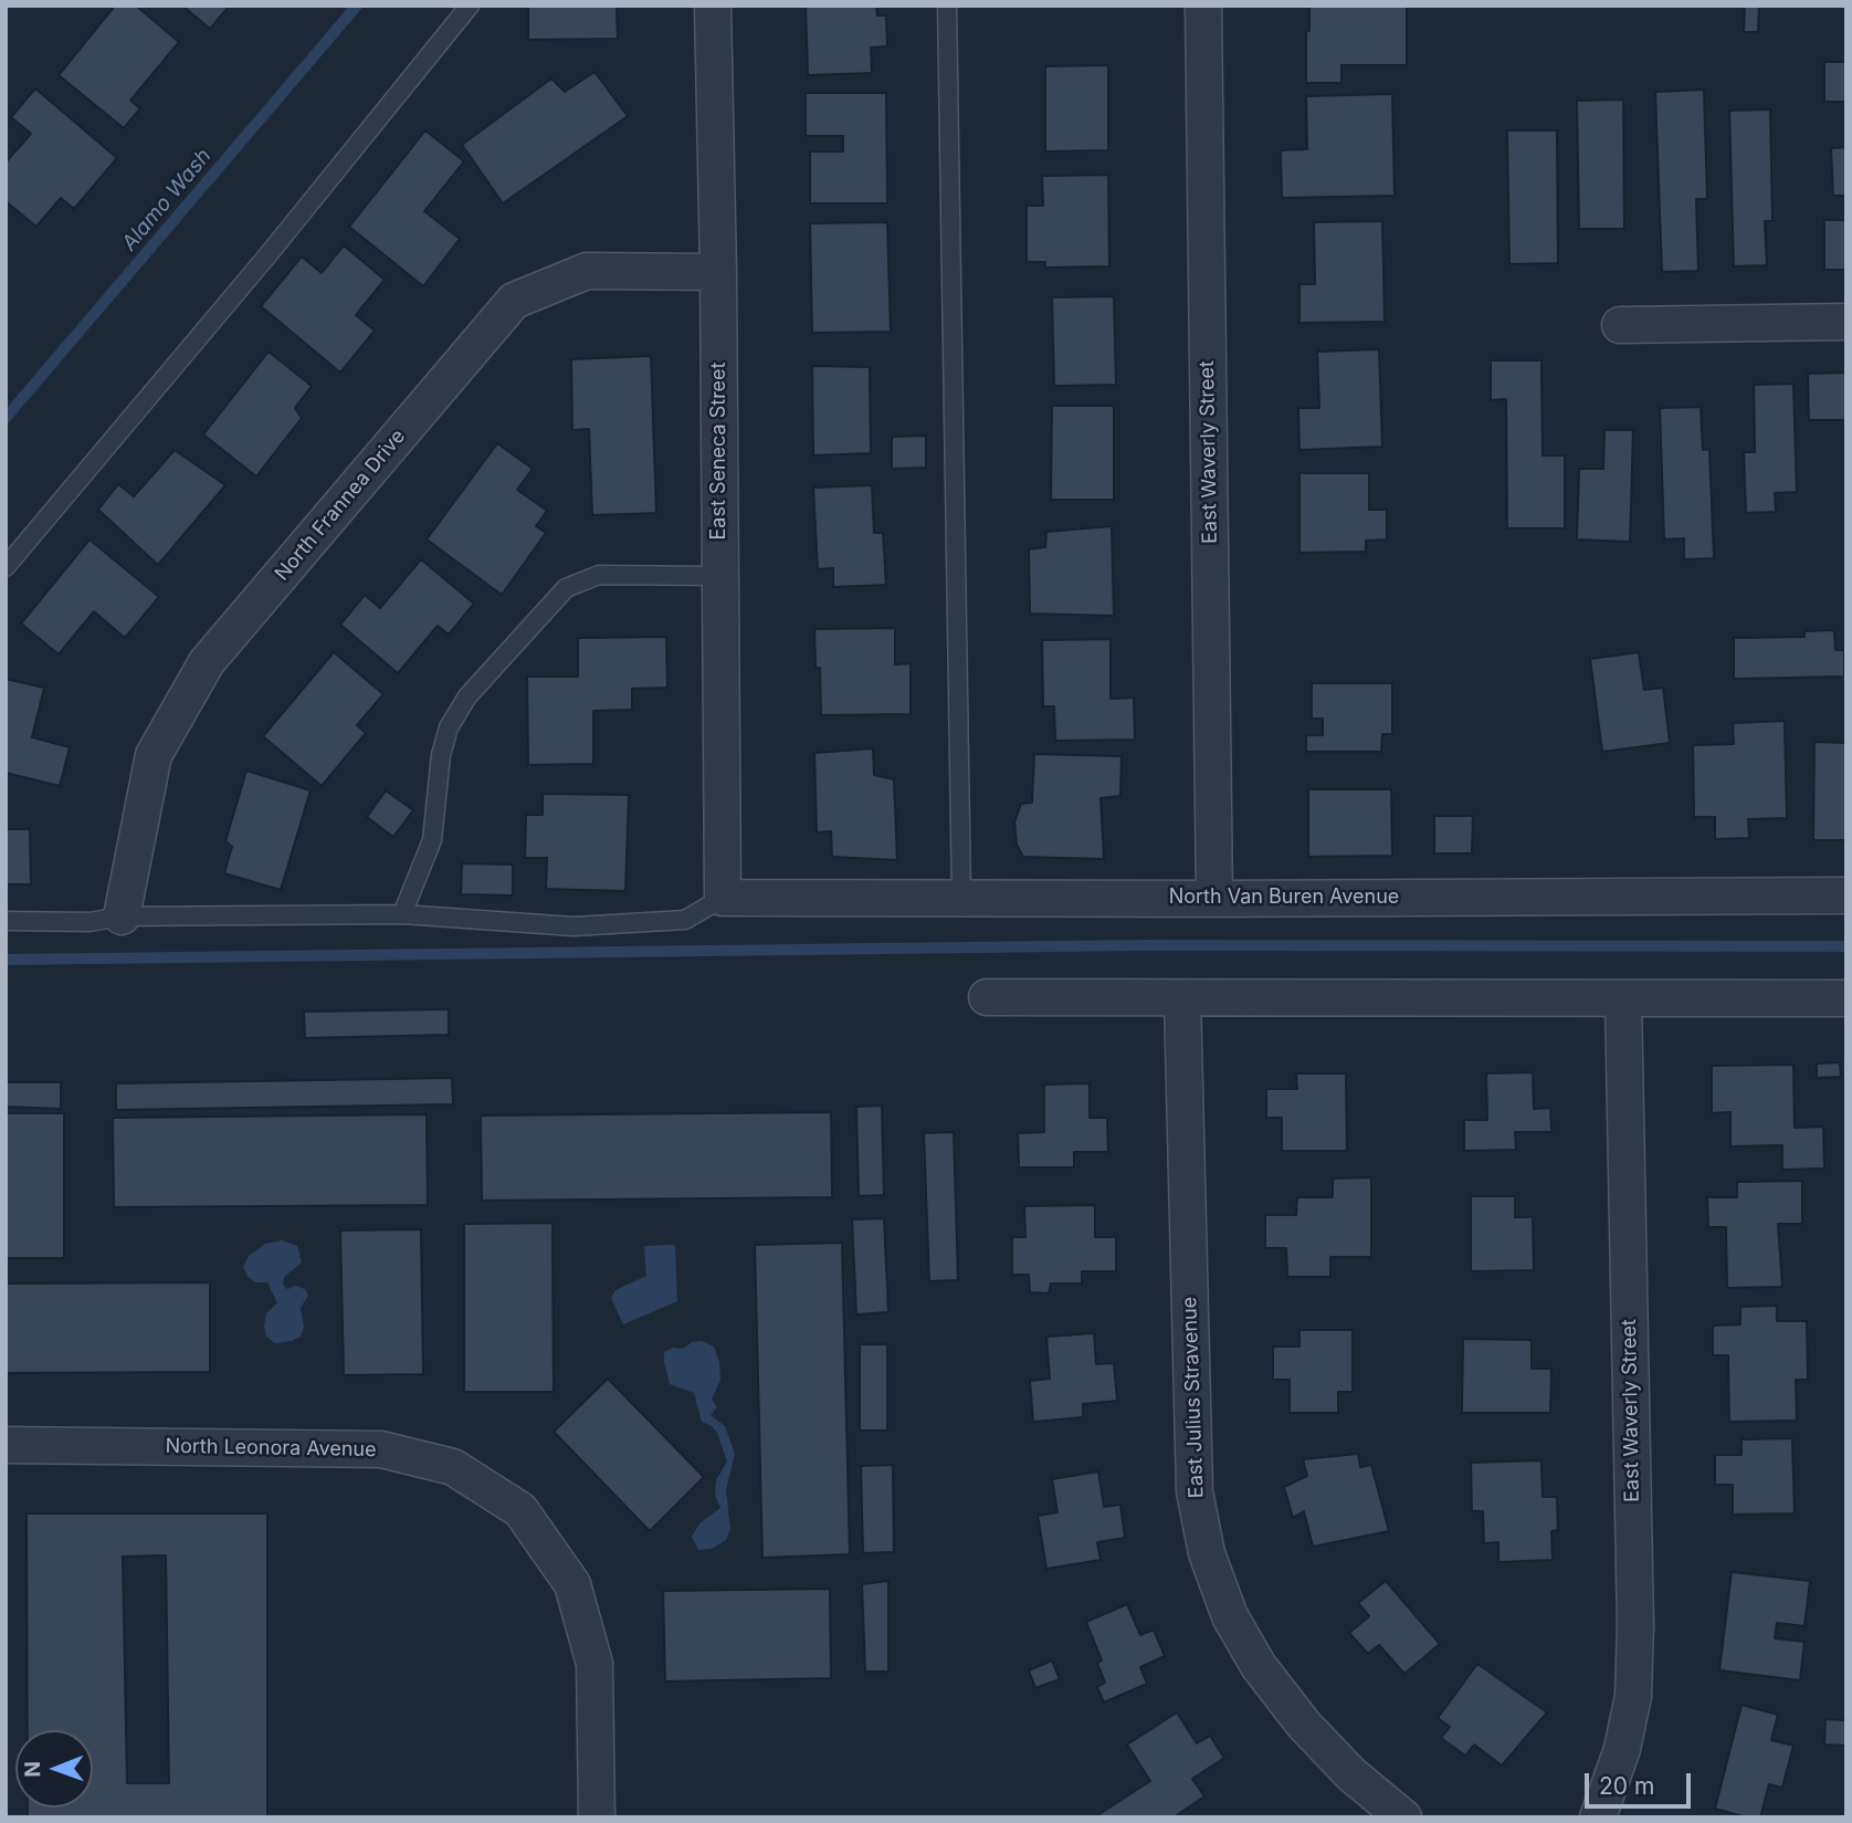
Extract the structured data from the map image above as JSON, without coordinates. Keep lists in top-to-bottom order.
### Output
{
  "streets": {
    "street": [
      "East Seneca Street",
      "East Waverly Street",
      "North Frannea Drive",
      "North Van Buren Avenue",
      "East Julius Stravenue",
      "North Leonora Avenue"
    ]
  },
  "crossings": [
    ["East Seneca Street", "North Frannea Drive"],
    ["East Seneca Street", "North Van Buren Avenue"],
    ["East Waverly Street", "North Van Buren Avenue"]
  ],
  "water": ["Alamo Wash"],
  "scale_bar": "20 m",
  "north": "left"
}
